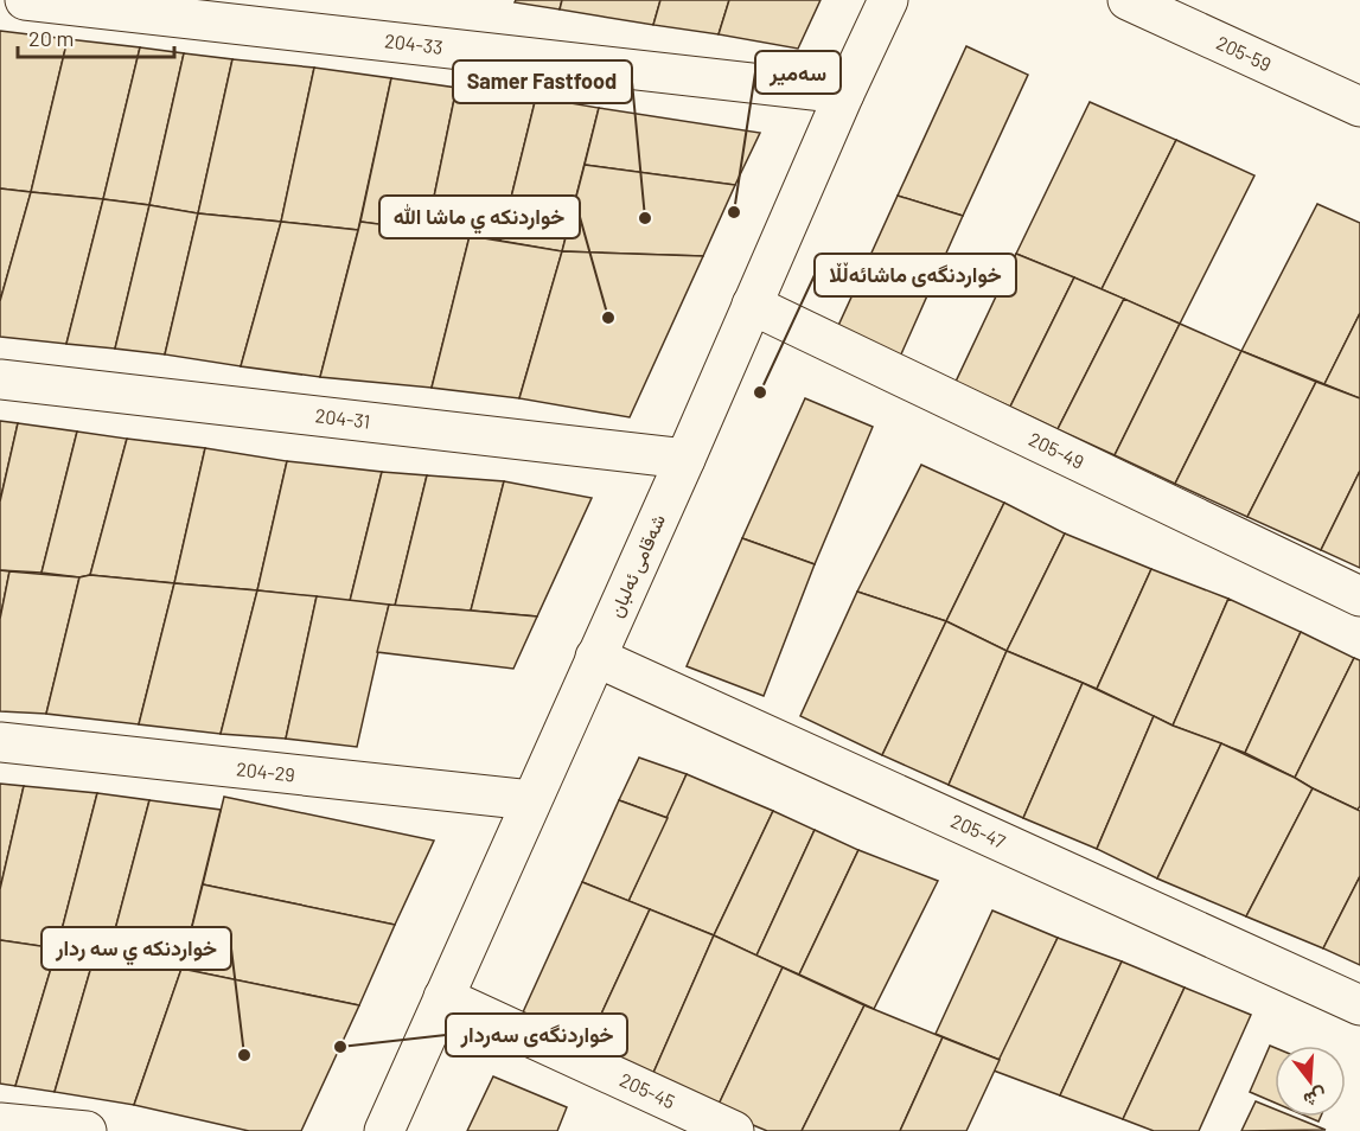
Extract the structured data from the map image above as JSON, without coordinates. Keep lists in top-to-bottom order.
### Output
{
  "streets": {
    "street": [
      "204-33",
      "205-59",
      "204-31",
      "205-49",
      "شەقامی ئەلبان",
      "204-29",
      "205-47",
      "205-45"
    ]
  },
  "crossings": [
    ["204-33", "شەقامی ئەلبان"],
    ["204-31", "شەقامی ئەلبان"],
    ["205-49", "شەقامی ئەلبان"],
    ["شەقامی ئەلبان", "204-29"],
    ["شەقامی ئەلبان", "205-47"],
    ["شەقامی ئەلبان", "205-45"]
  ],
  "places": [
    "سەمیر",
    "Samer Fastfood",
    "خواردنكه ي ماشا الله",
    "خواردنگەی ماشائەڵڵا",
    "خواردنگەی سەردار",
    "خواردنكه ي سه ردار"
  ],
  "scale_bar": "20 m",
  "north": "bottom"
}
